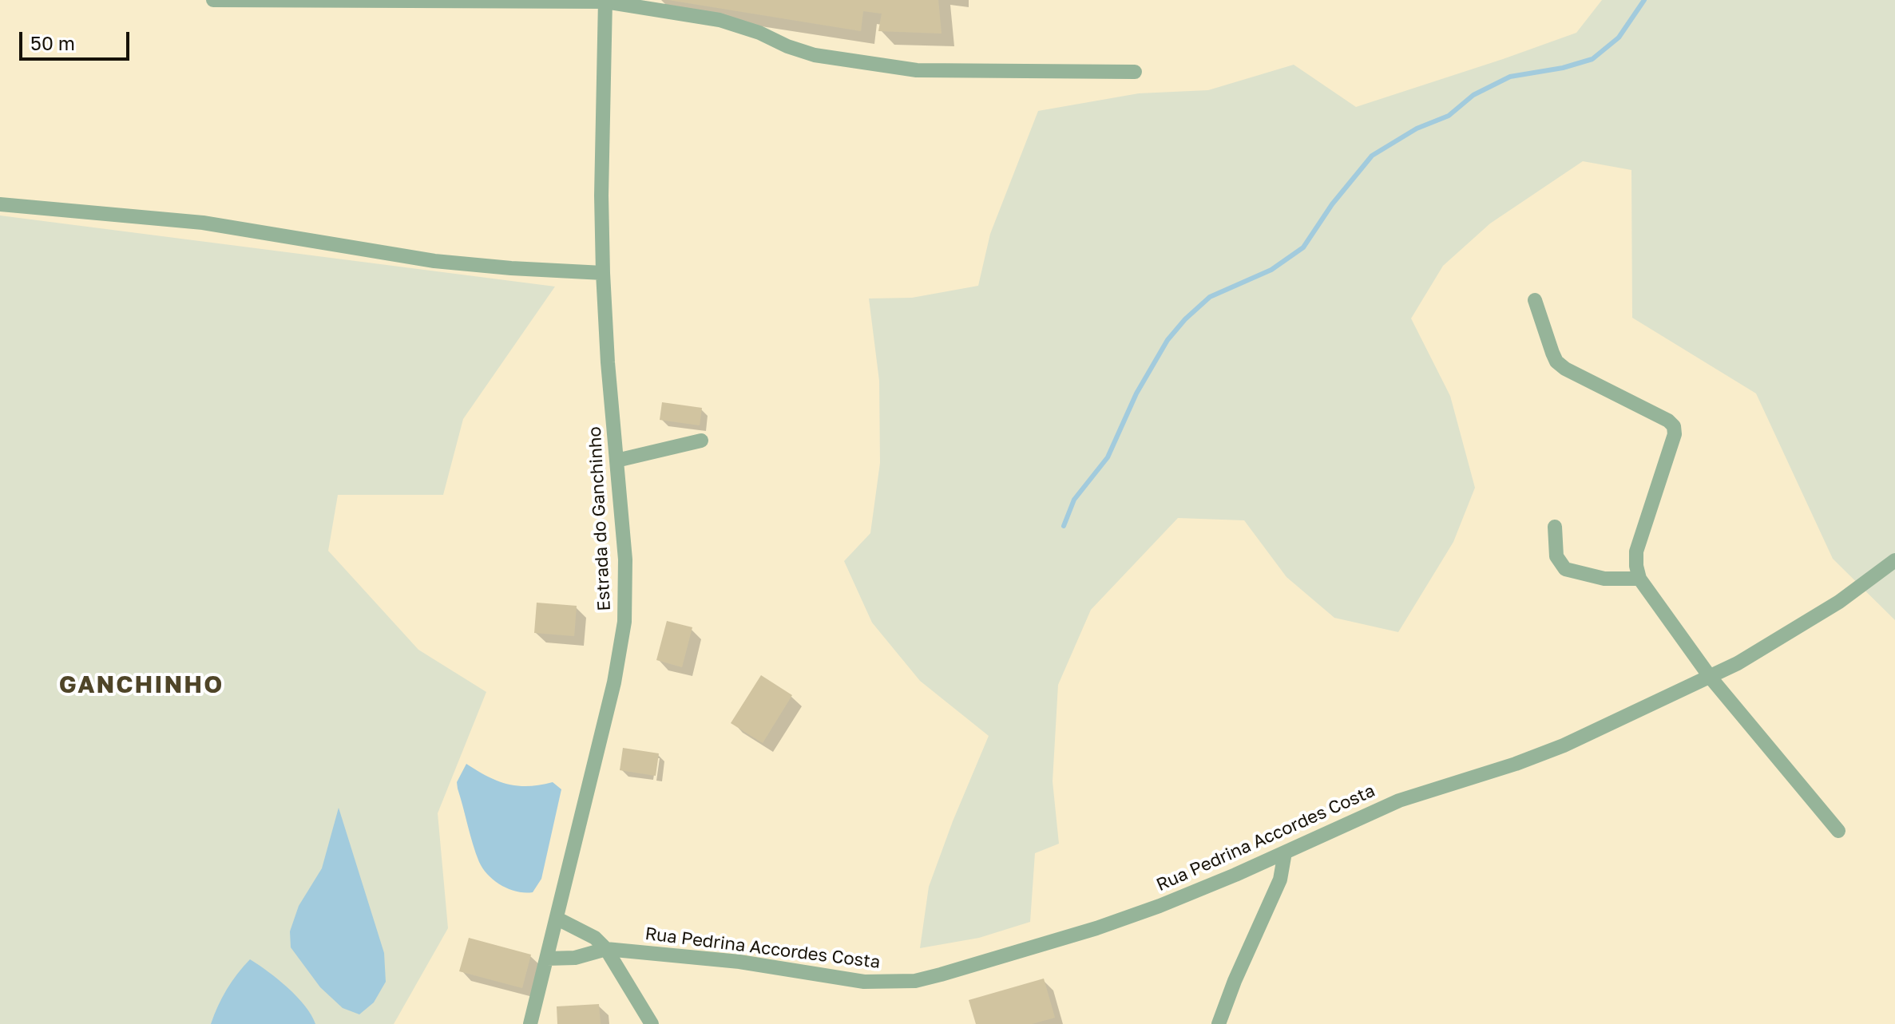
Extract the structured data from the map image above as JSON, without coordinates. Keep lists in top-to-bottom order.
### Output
{
  "streets": {
    "street": ["Estrada do Ganchinho", "Rua Pedrina Accordes Costa"]
  },
  "crossings": [
    ["Estrada do Ganchinho", "Rua Pedrina Accordes Costa"]
  ],
  "districts": ["GANCHINHO"],
  "scale_bar": "50 m"
}
